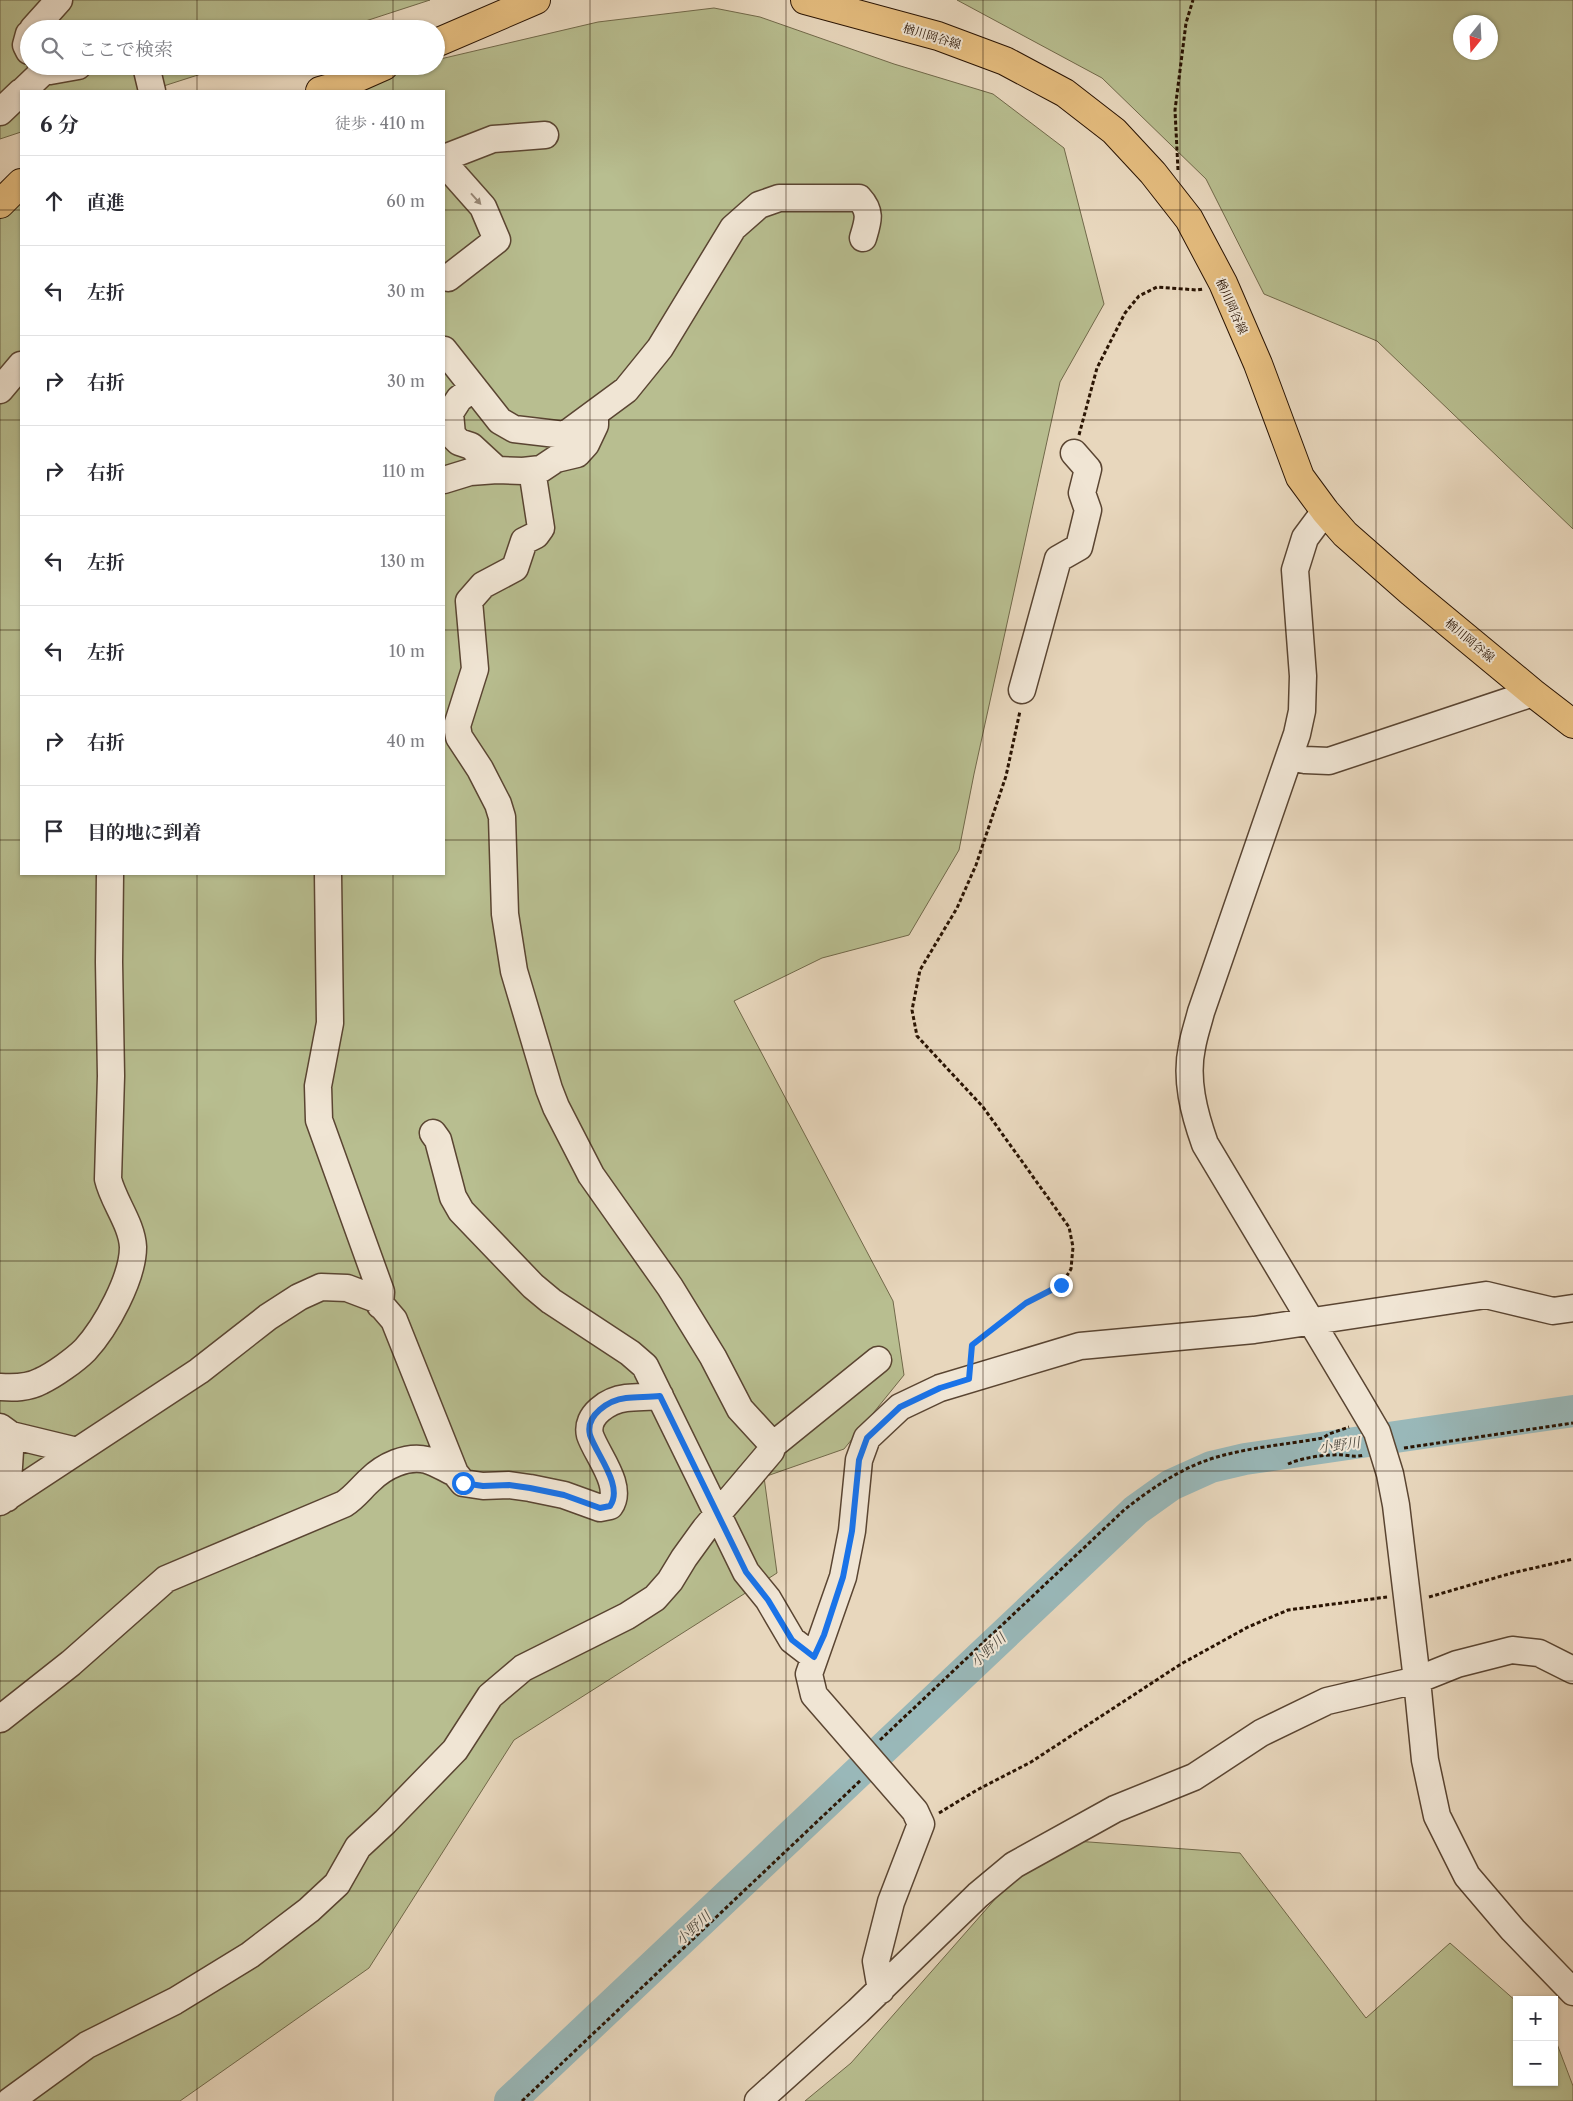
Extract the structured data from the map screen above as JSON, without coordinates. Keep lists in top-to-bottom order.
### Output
{
  "streets": {
    "main road": ["楢川岡谷線"]
  },
  "water": ["小野川"],
  "north": "bottom",
  "page": {
    "search": "ここで検索",
    "heading": ["6 分", "徒歩 · 410 m"],
    "list": [
      ["直進", "60 m"],
      ["左折", "30 m"],
      ["右折", "30 m"],
      ["右折", "110 m"],
      ["左折", "130 m"],
      ["左折", "10 m"],
      ["右折", "40 m"],
      "目的地に到着"
    ],
    "map_buttons": ["+", "−"]
  }
}
